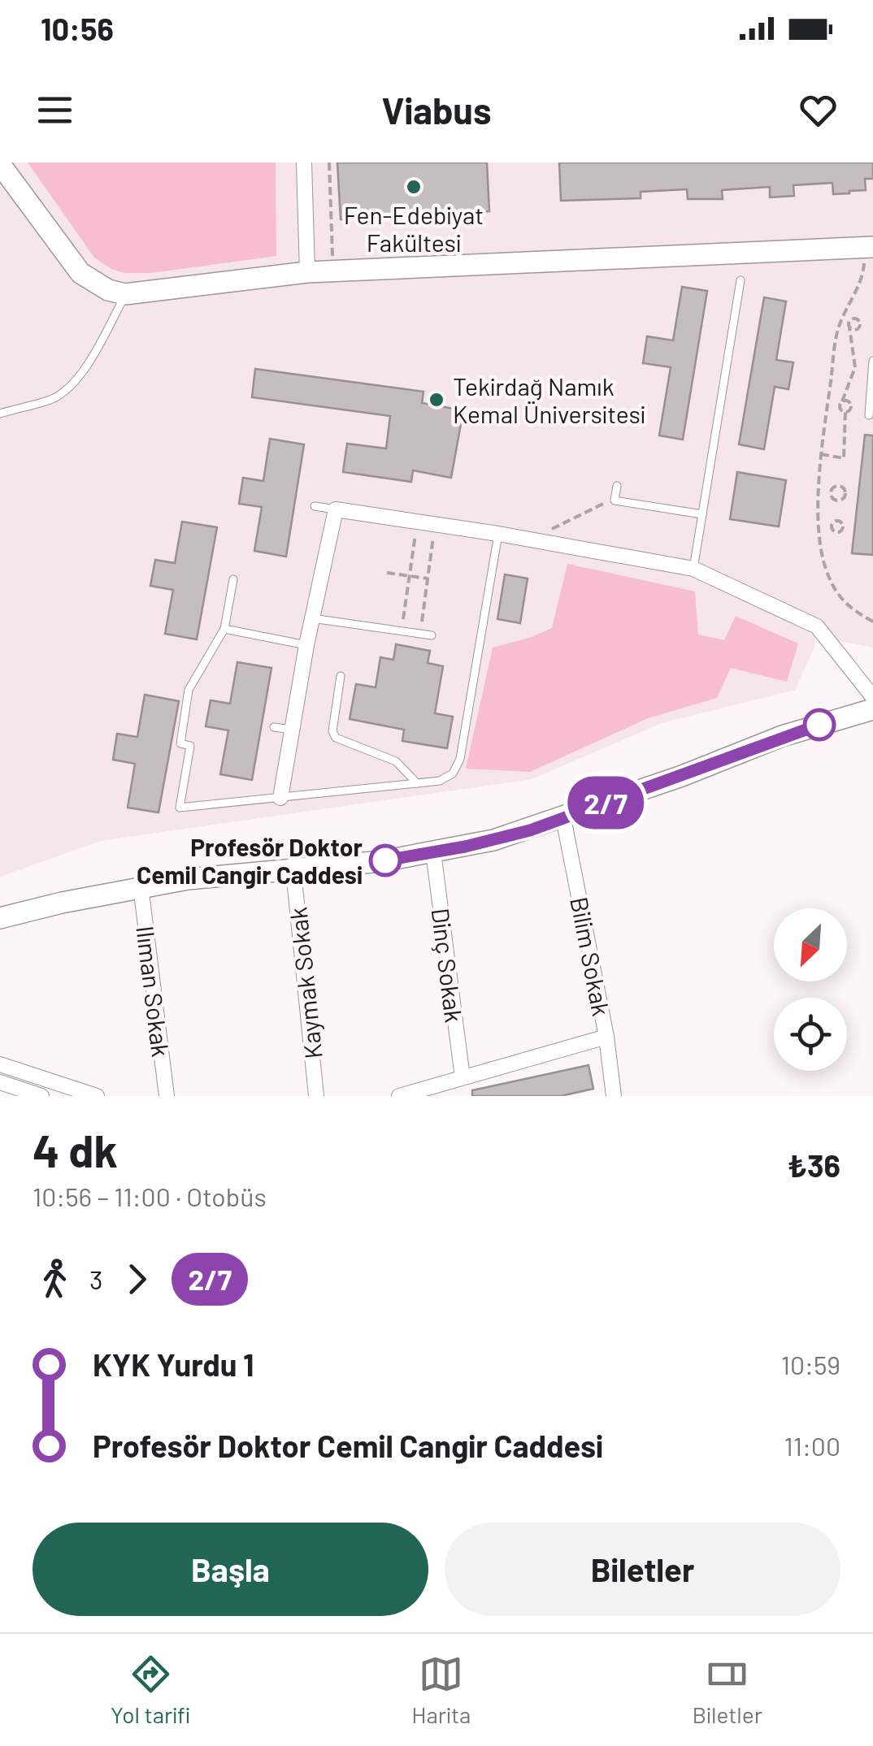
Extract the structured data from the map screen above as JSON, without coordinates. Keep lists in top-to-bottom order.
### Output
{
  "streets": {
    "street": [
      "Bilim Sokak",
      "Dinç Sokak",
      "Kaymak Sokak",
      "Ilıman Sokak"
    ]
  },
  "places": ["Fen-Edebiyat Fakültesi", "Tekirdağ Namık Kemal Üniversitesi", "Profesör Doktor Cemil Cangir Caddesi"],
  "lines": ["bus line 2/7"],
  "north": "bottom left",
  "page": {
    "status": "10:56",
    "header": "Viabus",
    "on_map": "2/7",
    "heading": ["4 dk", "10:56 – 11:00 · Otobüs", "₺36"],
    "legs": ["3", "2/7"],
    "list": [
      {
        "name": "KYK Yurdu 1",
        "value": "10:59"
      },
      {
        "name": "Profesör Doktor Cemil Cangir Caddesi",
        "value": "11:00"
      }
    ],
    "buttons": ["Başla", "Biletler"],
    "tabs": ["Yol tarifi", "Harita", "Biletler"]
  }
}
